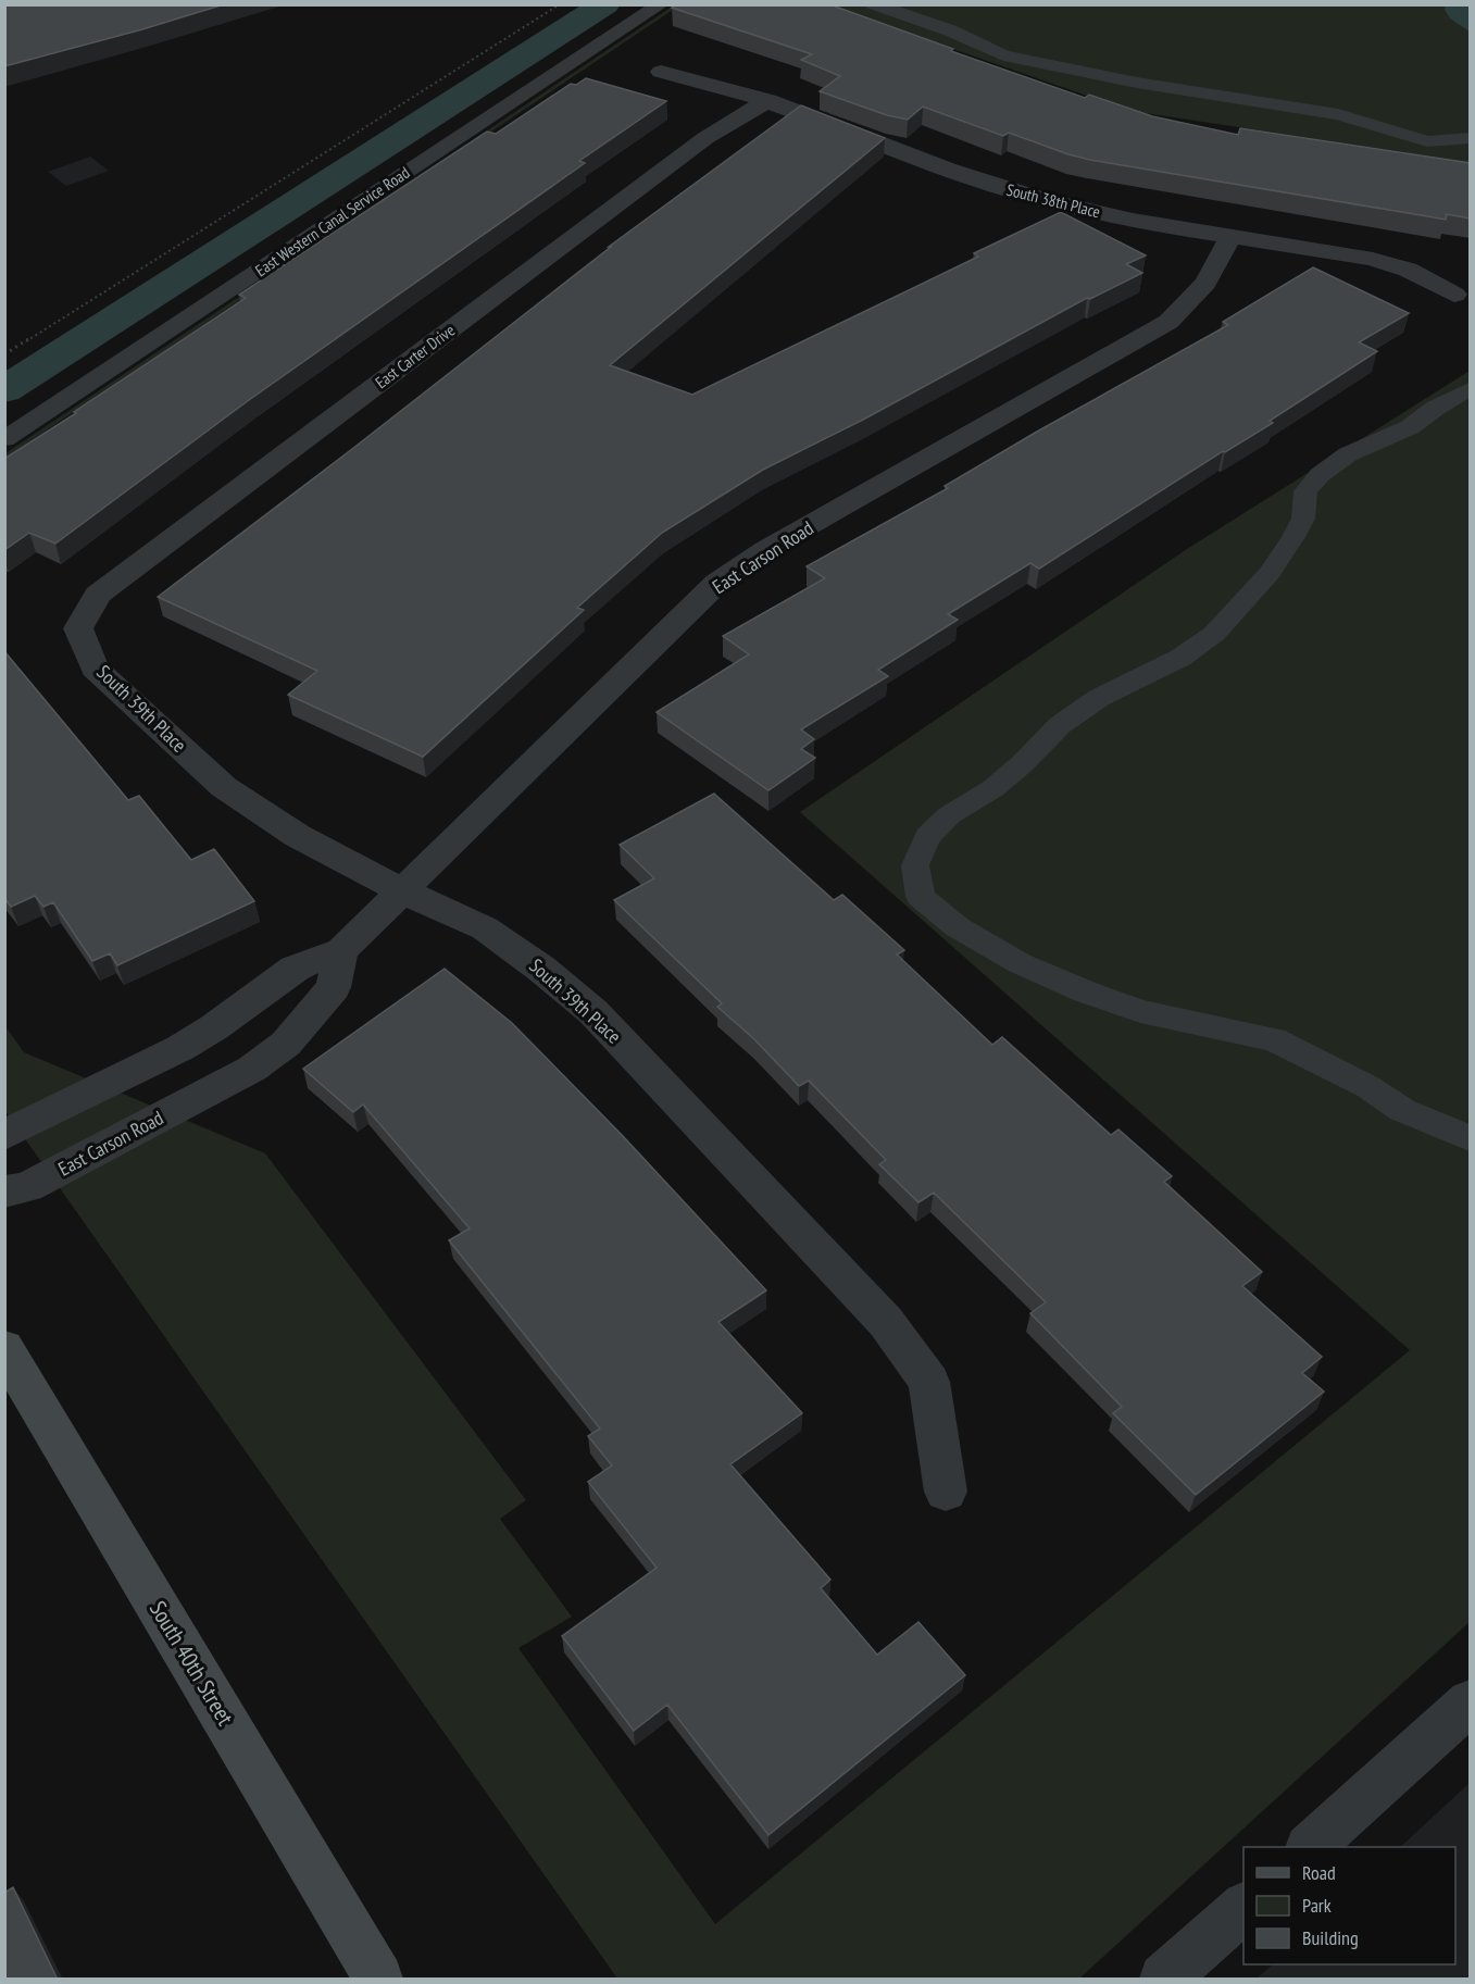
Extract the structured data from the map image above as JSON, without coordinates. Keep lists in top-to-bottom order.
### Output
{
  "streets": {
    "main road": ["South 40th Street"],
    "street": [
      "South 38th Place",
      "East Carter Drive",
      "East Carson Road",
      "South 39th Place"
    ],
    "lane": ["East Western Canal Service Road"]
  },
  "crossings": [
    ["South 38th Place", "East Carter Drive"],
    ["South 38th Place", "East Carson Road"],
    ["East Carter Drive", "South 39th Place"],
    ["East Carson Road", "South 39th Place"]
  ],
  "legend": ["Road", "Park", "Building"]
}
